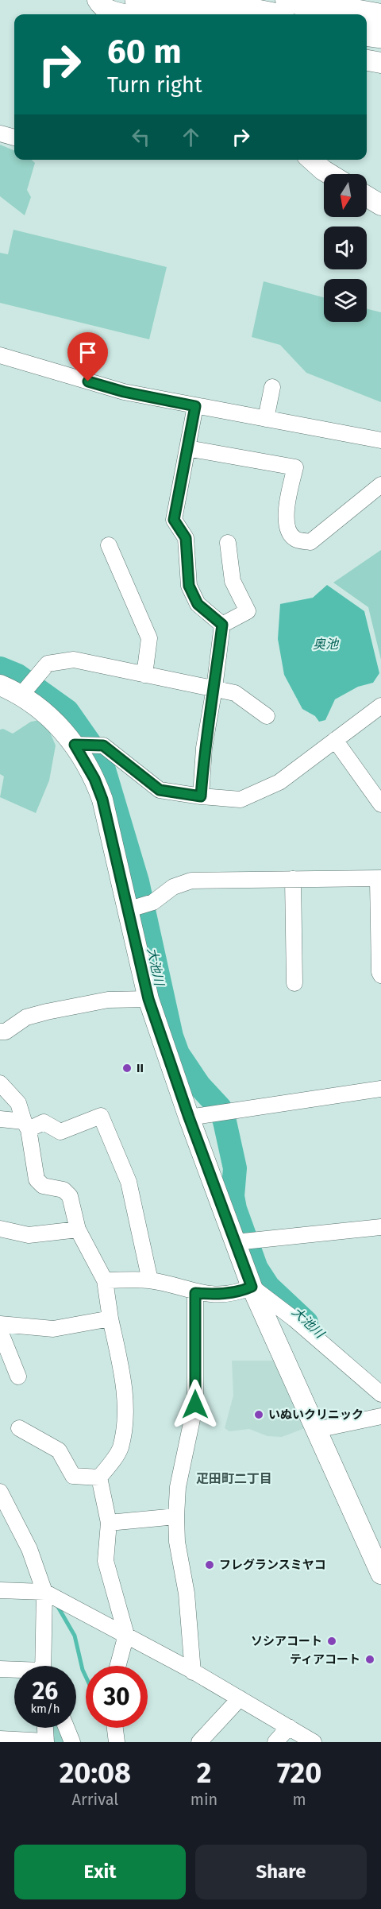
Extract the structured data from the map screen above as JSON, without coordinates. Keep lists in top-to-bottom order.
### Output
{
  "districts": ["疋田町二丁目"],
  "water": ["奥池", "大池川"],
  "places": [
    "II",
    "いぬいクリニック",
    "フレグランスミヤコ",
    "ソシアコート",
    "ティアコート"
  ],
  "north": "bottom",
  "page": {
    "turn": ["60 m", "Turn right"],
    "speed": "26 km/h",
    "limit": "30",
    "eta": [
      "20:08",
      "Arrival",
      "2",
      "min",
      "720",
      "m"
    ],
    "buttons": ["Exit", "Share"]
  }
}
